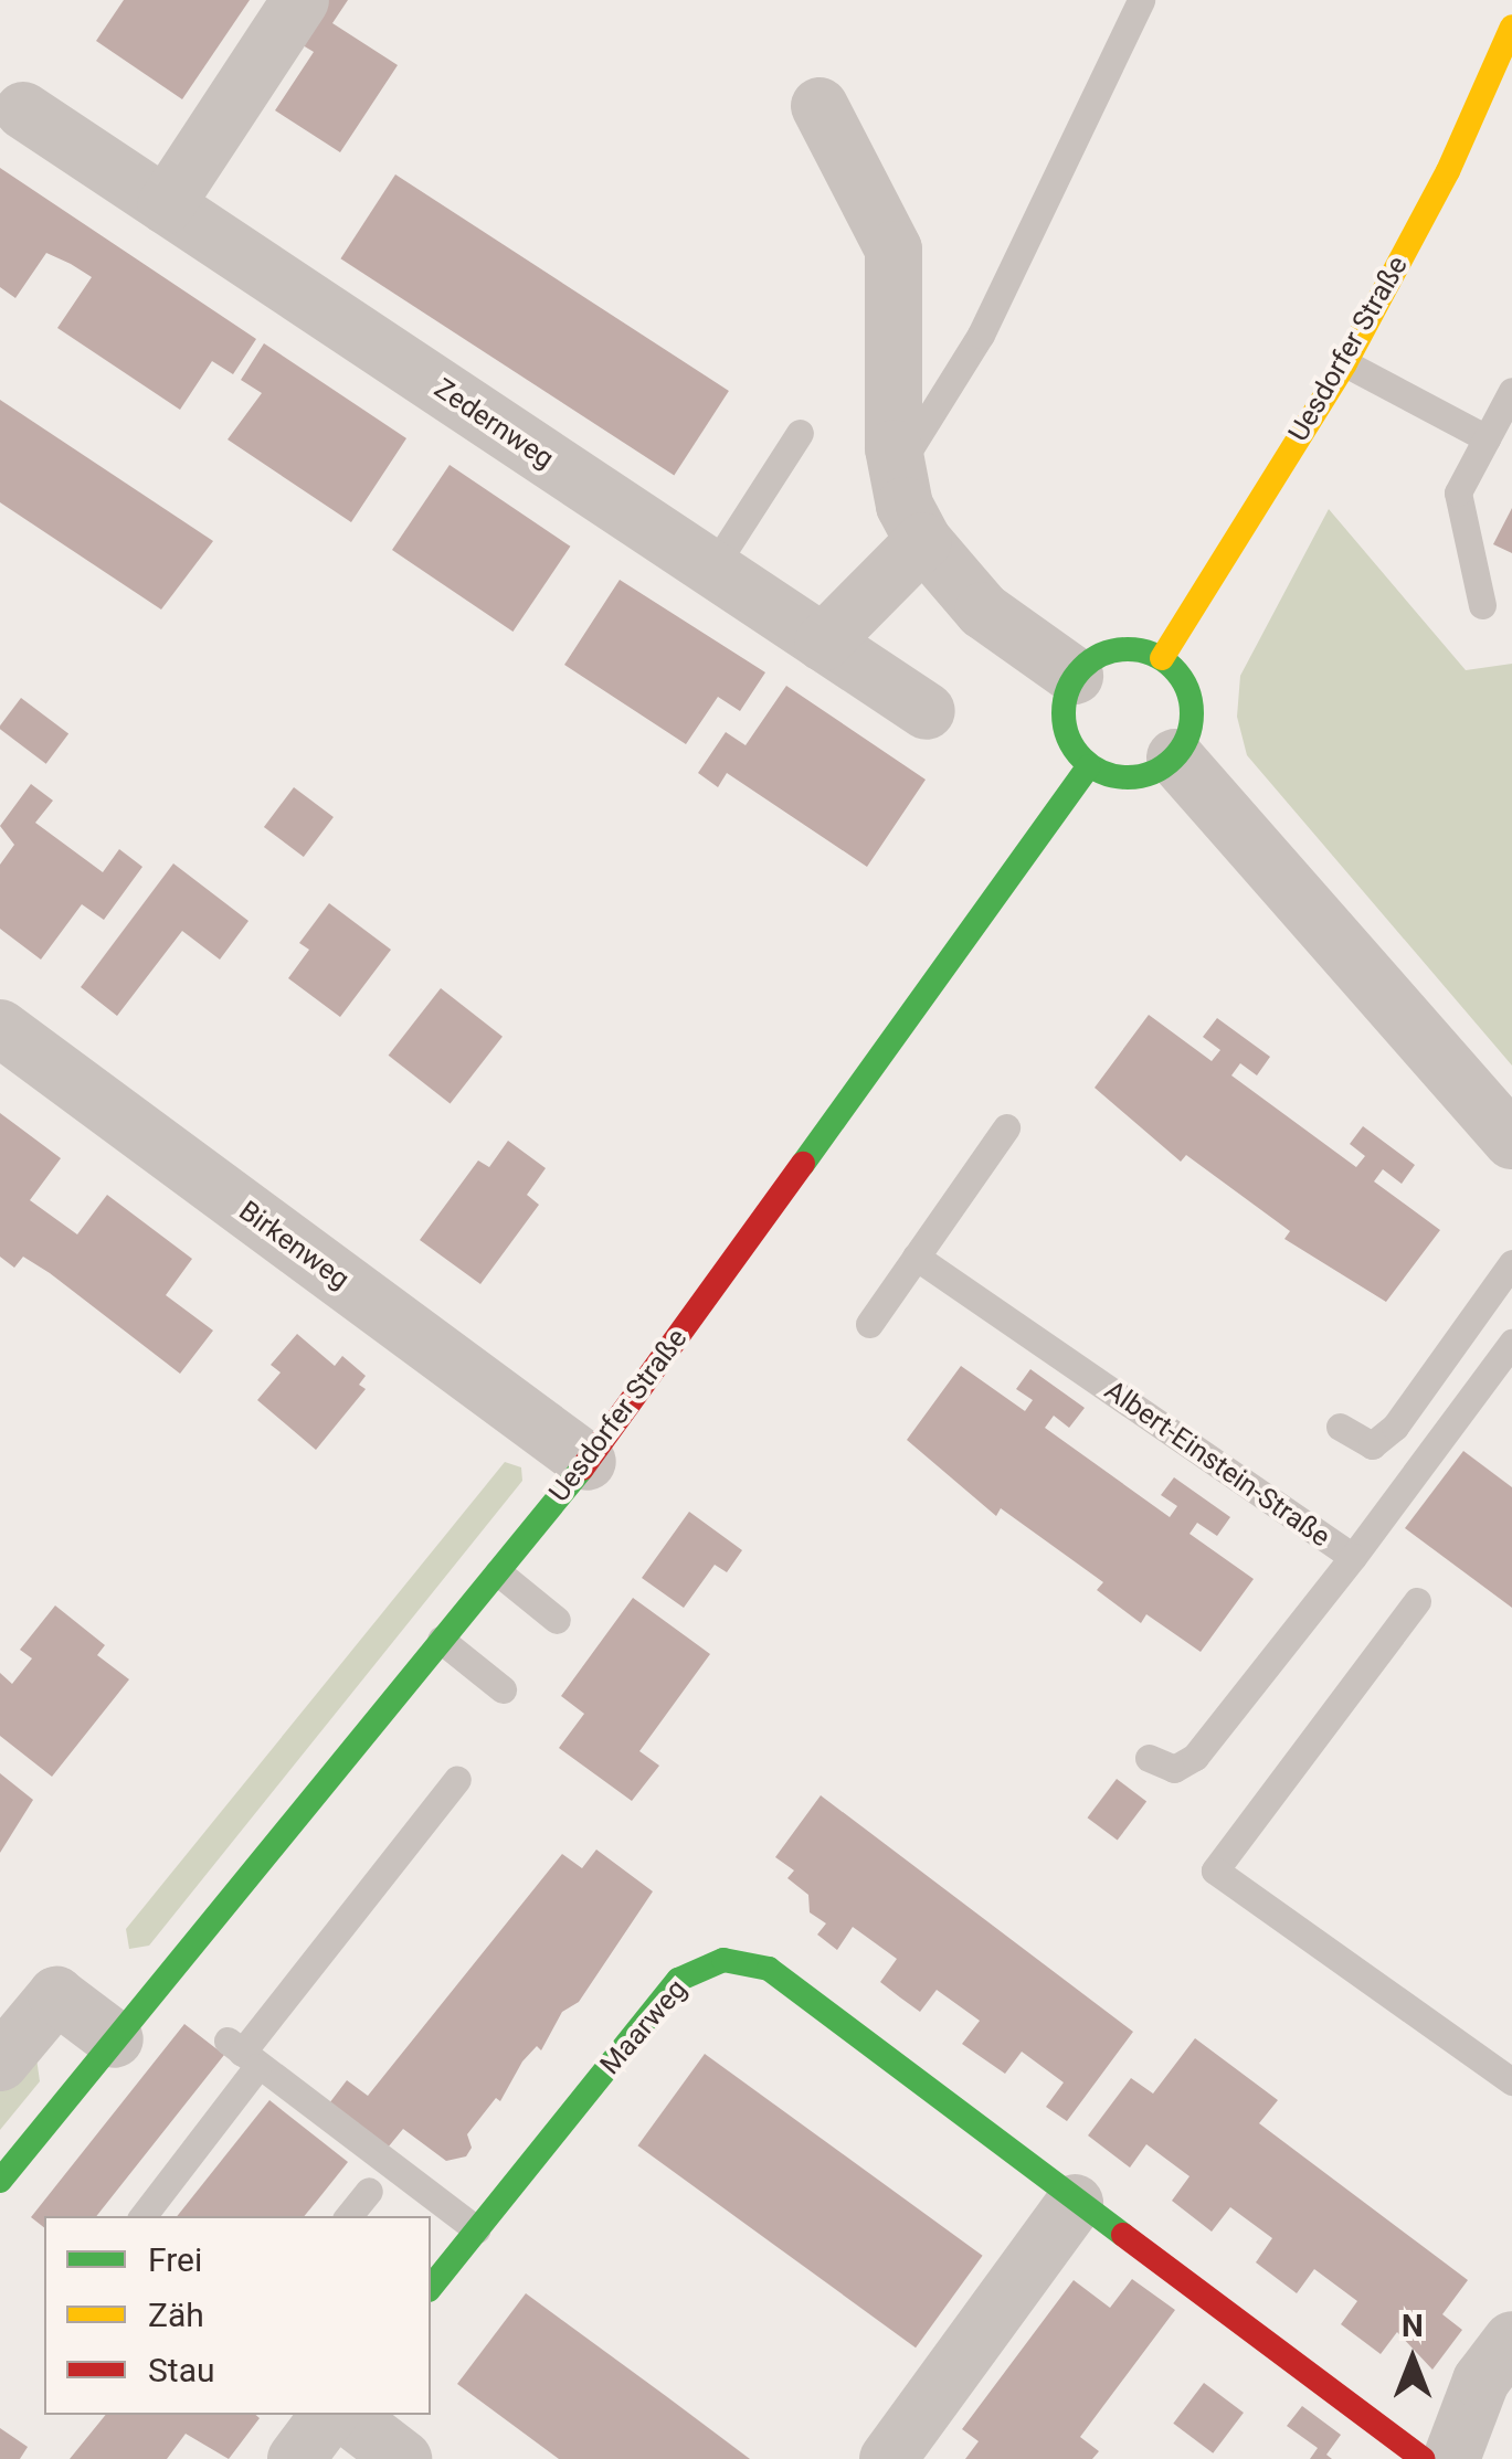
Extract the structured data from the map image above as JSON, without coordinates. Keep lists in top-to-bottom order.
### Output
{
  "streets": {
    "street": [
      "Uesdorfer Straße",
      "Zedernweg",
      "Birkenweg",
      "Maarweg"
    ],
    "lane": ["Albert-Einstein-Straße"]
  },
  "crossings": [
    ["Uesdorfer Straße", "Birkenweg"]
  ],
  "legend": ["Frei", "Zäh", "Stau"],
  "north": "top"
}
